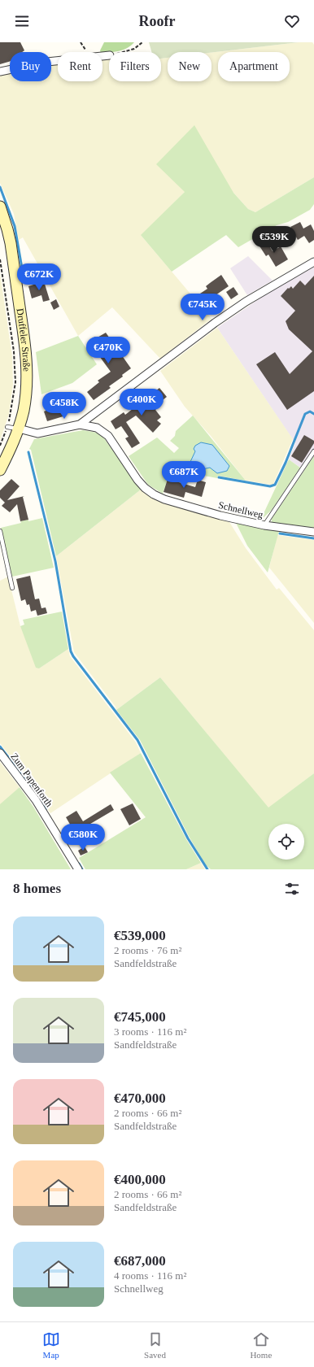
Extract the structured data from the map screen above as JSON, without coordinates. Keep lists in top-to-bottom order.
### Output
{
  "streets": {
    "street": ["Druffeler Straße", "Schnellweg", "Zum Papenforth"]
  },
  "page": {
    "header": "Roofr",
    "chip": [
      "Buy",
      "Rent",
      "Filters",
      "New",
      "Apartment"
    ],
    "price": [
      "€539K",
      "€672K",
      "€745K",
      "€470K",
      "€400K",
      "€458K",
      "€687K",
      "€580K"
    ],
    "heading": "8 homes",
    "list": [
      {
        "name": "€539,000",
        "note": "2 rooms · 76 m² · Sandfeldstraße"
      },
      {
        "name": "€745,000",
        "note": "3 rooms · 116 m² · Sandfeldstraße"
      },
      {
        "name": "€470,000",
        "note": "2 rooms · 66 m² · Sandfeldstraße"
      },
      {
        "name": "€400,000",
        "note": "2 rooms · 66 m² · Sandfeldstraße"
      },
      {
        "name": "€687,000",
        "note": "4 rooms · 116 m² · Schnellweg"
      }
    ],
    "tabs": ["Map", "Saved", "Home"]
  }
}
